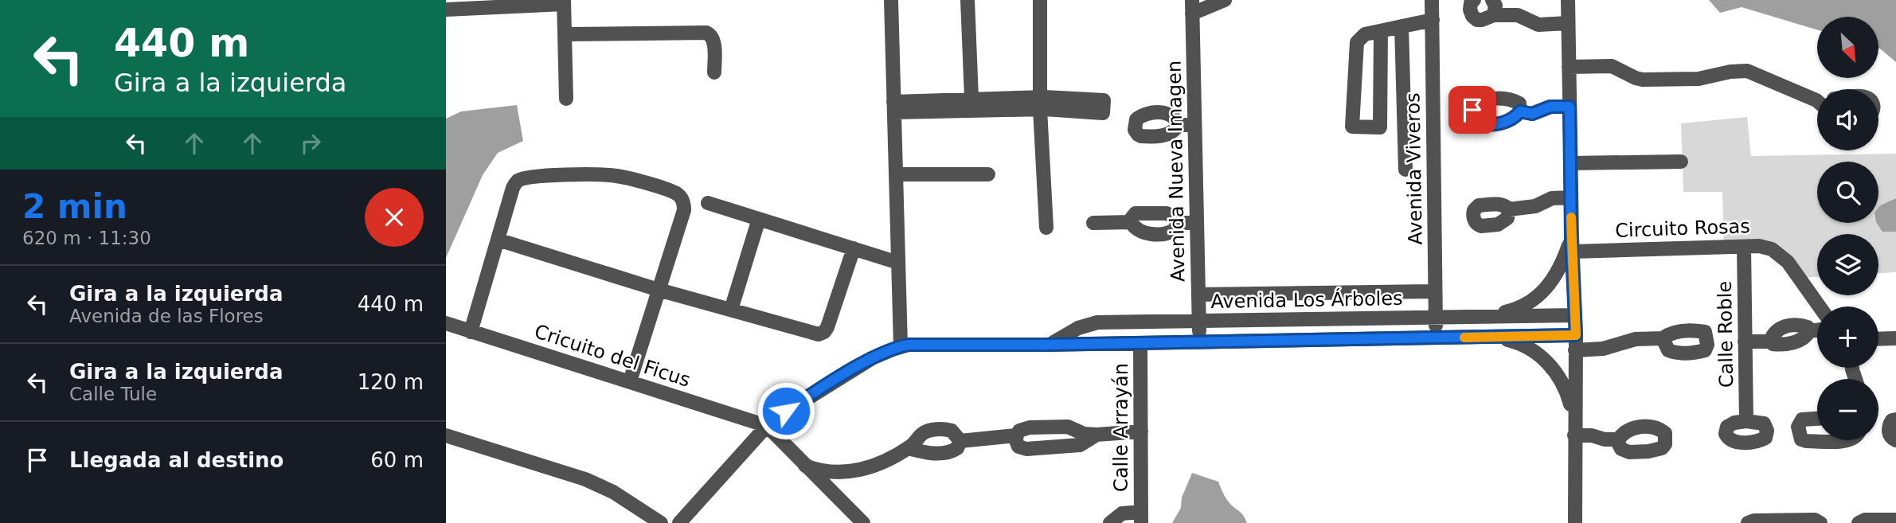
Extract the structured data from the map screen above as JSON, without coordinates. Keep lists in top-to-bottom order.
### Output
{
  "streets": {
    "street": [
      "Avenida Viveros",
      "Avenida Nueva Imagen",
      "Circuito Rosas",
      "Avenida Los Árboles",
      "Calle Roble",
      "Cricuito del Ficus",
      "Calle Arrayán"
    ]
  },
  "crossings": [
    ["Avenida Viveros", "Avenida Los Árboles"],
    ["Avenida Nueva Imagen", "Avenida Los Árboles"],
    ["Circuito Rosas", "Calle Roble"],
    ["Avenida Los Árboles", "Cricuito del Ficus"],
    ["Avenida Los Árboles", "Calle Arrayán"]
  ],
  "north": "bottom right",
  "page": {
    "turn": ["440 m", "Gira a la izquierda"],
    "map_buttons": ["+", "−"],
    "heading": ["2 min", "620 m · 11:30"],
    "list": [
      {
        "name": "Gira a la izquierda",
        "note": "Avenida de las Flores",
        "value": "440 m"
      },
      {
        "name": "Gira a la izquierda",
        "note": "Calle Tule",
        "value": "120 m"
      },
      {
        "name": "Llegada al destino",
        "value": "60 m"
      }
    ]
  }
}
